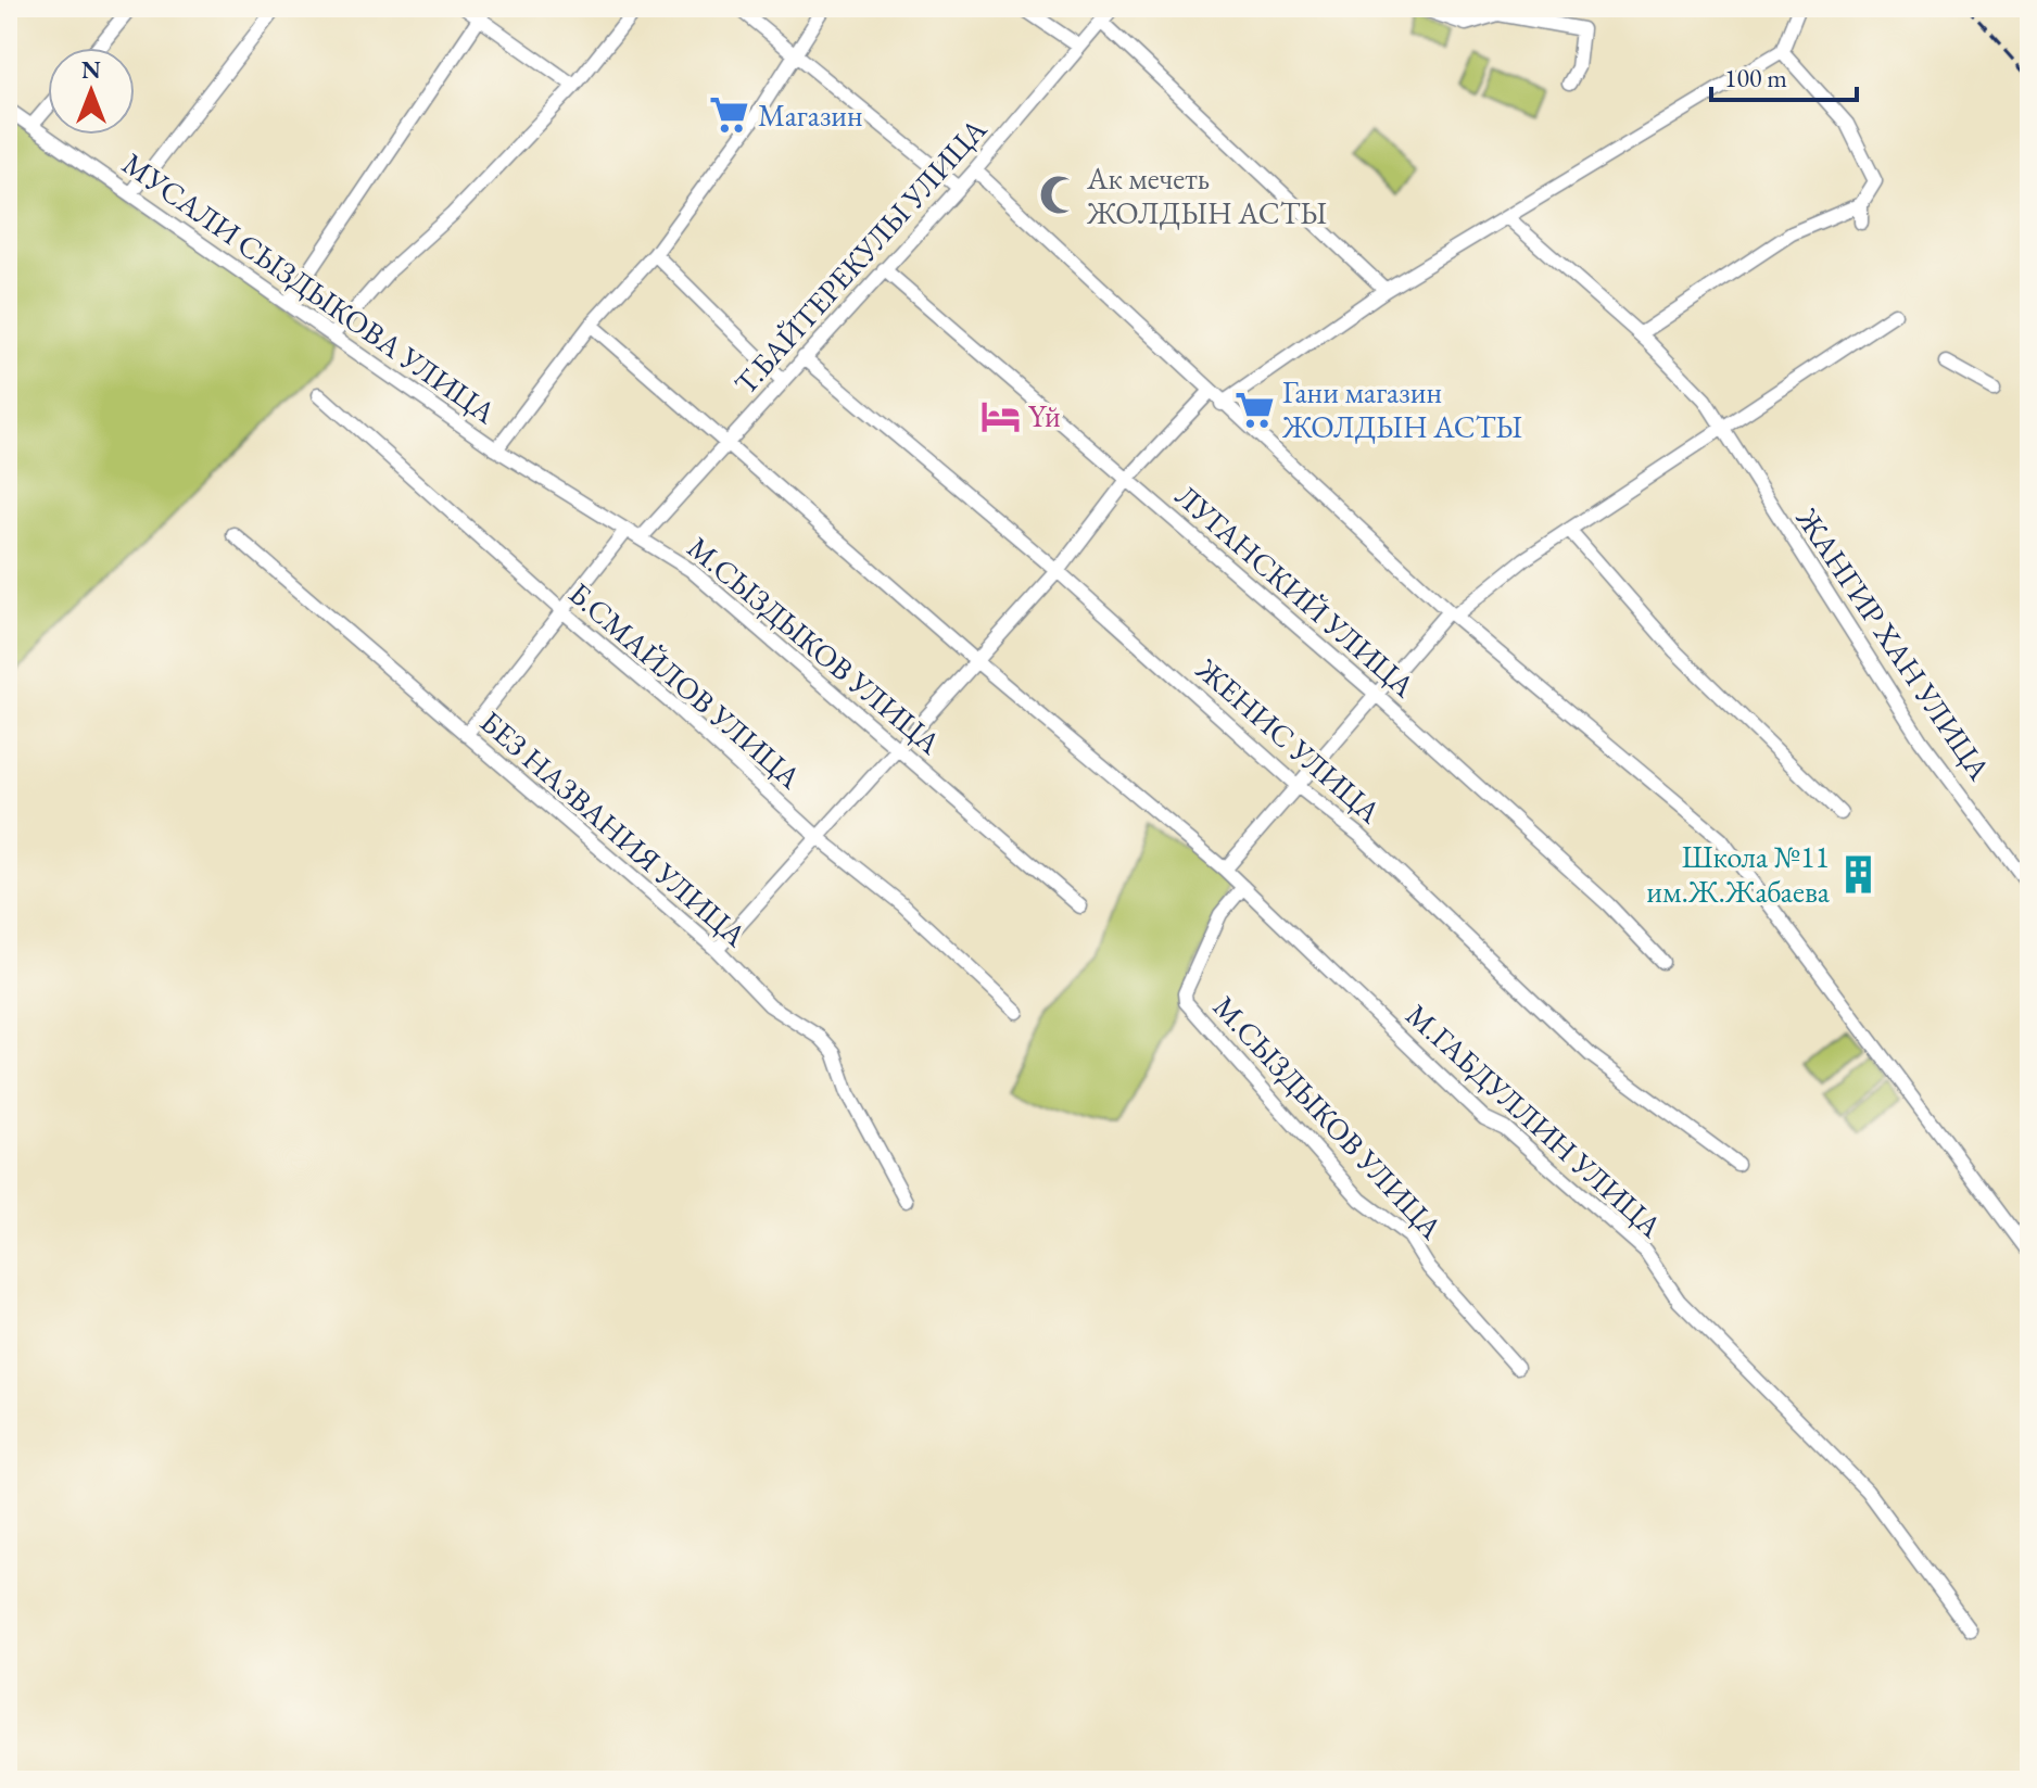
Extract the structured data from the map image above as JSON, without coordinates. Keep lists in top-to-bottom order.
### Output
{
  "streets": {
    "street": [
      "Т.БАЙТЕРЕКУЛЫ УЛИЦА",
      "МУСАЛИ СЫЗДЫКОВА УЛИЦА",
      "ЛУГАНСКИЙ УЛИЦА",
      "ЖАНГИР ХАН УЛИЦА",
      "М.СЫЗДЫКОВ УЛИЦА",
      "Б.СМАЙЛОВ УЛИЦА",
      "ЖЕНИС УЛИЦА",
      "БЕЗ НАЗВАНИЯ УЛИЦА",
      "М.ГАБДУЛЛИН УЛИЦА"
    ]
  },
  "crossings": [
    ["Т.БАЙТЕРЕКУЛЫ УЛИЦА", "ЛУГАНСКИЙ УЛИЦА"],
    ["Т.БАЙТЕРЕКУЛЫ УЛИЦА", "М.СЫЗДЫКОВ УЛИЦА"],
    ["Т.БАЙТЕРЕКУЛЫ УЛИЦА", "ЖЕНИС УЛИЦА"],
    ["Т.БАЙТЕРЕКУЛЫ УЛИЦА", "М.ГАБДУЛЛИН УЛИЦА"],
    ["МУСАЛИ СЫЗДЫКОВА УЛИЦА", "М.СЫЗДЫКОВ УЛИЦА"],
    ["М.СЫЗДЫКОВ УЛИЦА", "М.ГАБДУЛЛИН УЛИЦА"]
  ],
  "places": {
    "supermarket": ["Магазин", "Гани магазин ЖОЛДЫН АСТЫ"],
    "mosque": ["Ак мечеть ЖОЛДЫН АСТЫ"],
    "hotel": ["Үй"],
    "building": ["Школа №11 им.Ж.Жабаева"]
  },
  "scale_bar": "100 m",
  "north": "top"
}
